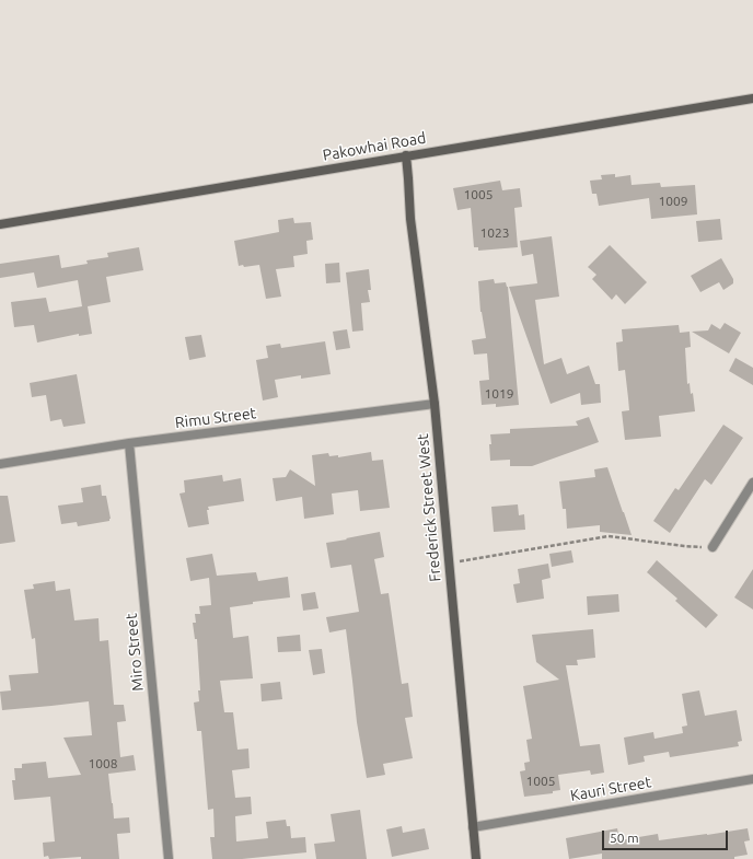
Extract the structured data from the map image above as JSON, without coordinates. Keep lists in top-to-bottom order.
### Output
{
  "streets": {
    "main road": ["Pakowhai Road", "Frederick Street West"],
    "street": ["Rimu Street", "Miro Street", "Kauri Street"]
  },
  "crossings": [
    ["Pakowhai Road", "Frederick Street West"],
    ["Rimu Street", "Frederick Street West"],
    ["Rimu Street", "Miro Street"],
    ["Frederick Street West", "Kauri Street"]
  ],
  "house_numbers": [
    "1005",
    "1009",
    "1023",
    "1019",
    "1008",
    "1005"
  ],
  "scale_bar": "50 m"
}
